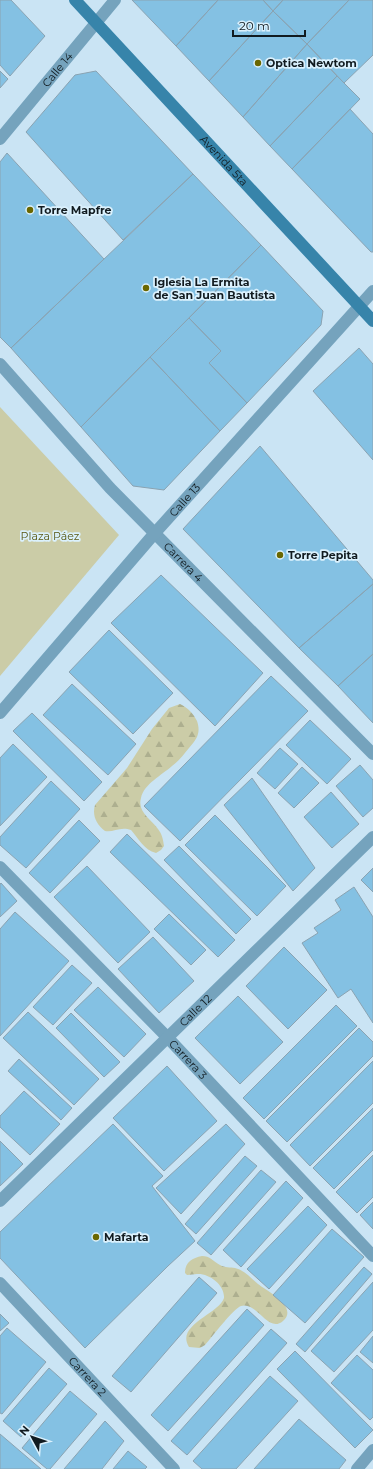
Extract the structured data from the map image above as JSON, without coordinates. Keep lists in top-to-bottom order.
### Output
{
  "streets": {
    "street": [
      "Calle 14",
      "Avenida 5ta",
      "Calle 13",
      "Carrera 4",
      "Calle 12",
      "Carrera 3",
      "Carrera 2"
    ]
  },
  "crossings": [
    ["Calle 14", "Avenida 5ta"],
    ["Avenida 5ta", "Calle 13"],
    ["Calle 13", "Carrera 4"],
    ["Calle 12", "Carrera 3"]
  ],
  "parks": ["Plaza Páez"],
  "places": [
    "Optica Newtom",
    "Torre Mapfre",
    "Iglesia La Ermita de San Juan Bautista",
    "Torre Pepita",
    "Mafarta"
  ],
  "scale_bar": "20 m",
  "north": "top left"
}
